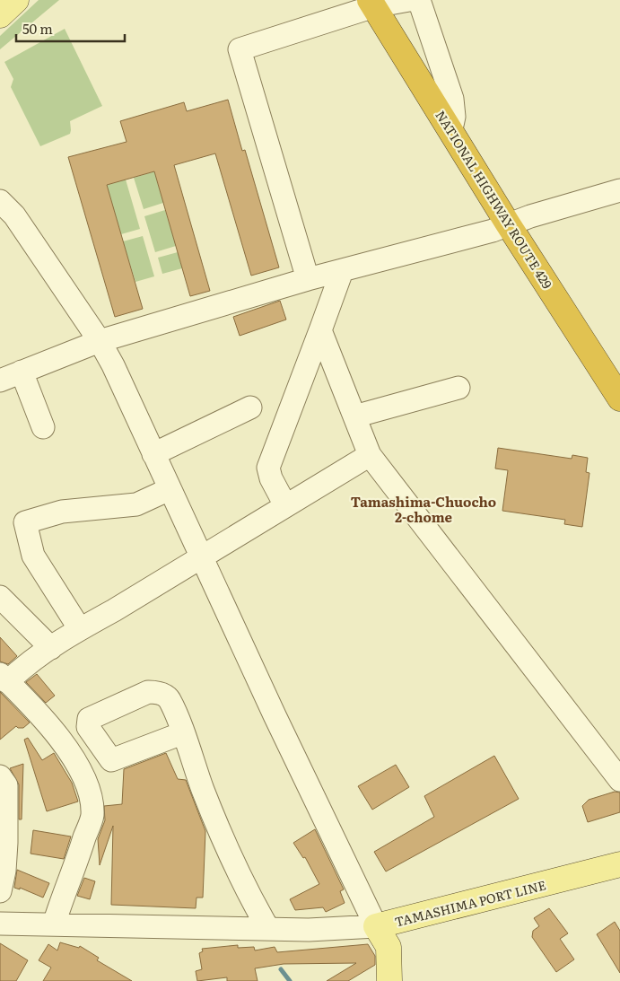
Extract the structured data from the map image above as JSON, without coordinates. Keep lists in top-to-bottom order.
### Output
{
  "streets": {
    "highway": ["NATIONAL HIGHWAY ROUTE 429"],
    "main road": ["TAMASHIMA PORT LINE"]
  },
  "districts": ["Tamashima-Chuocho 2-chome"],
  "scale_bar": "50 m"
}
